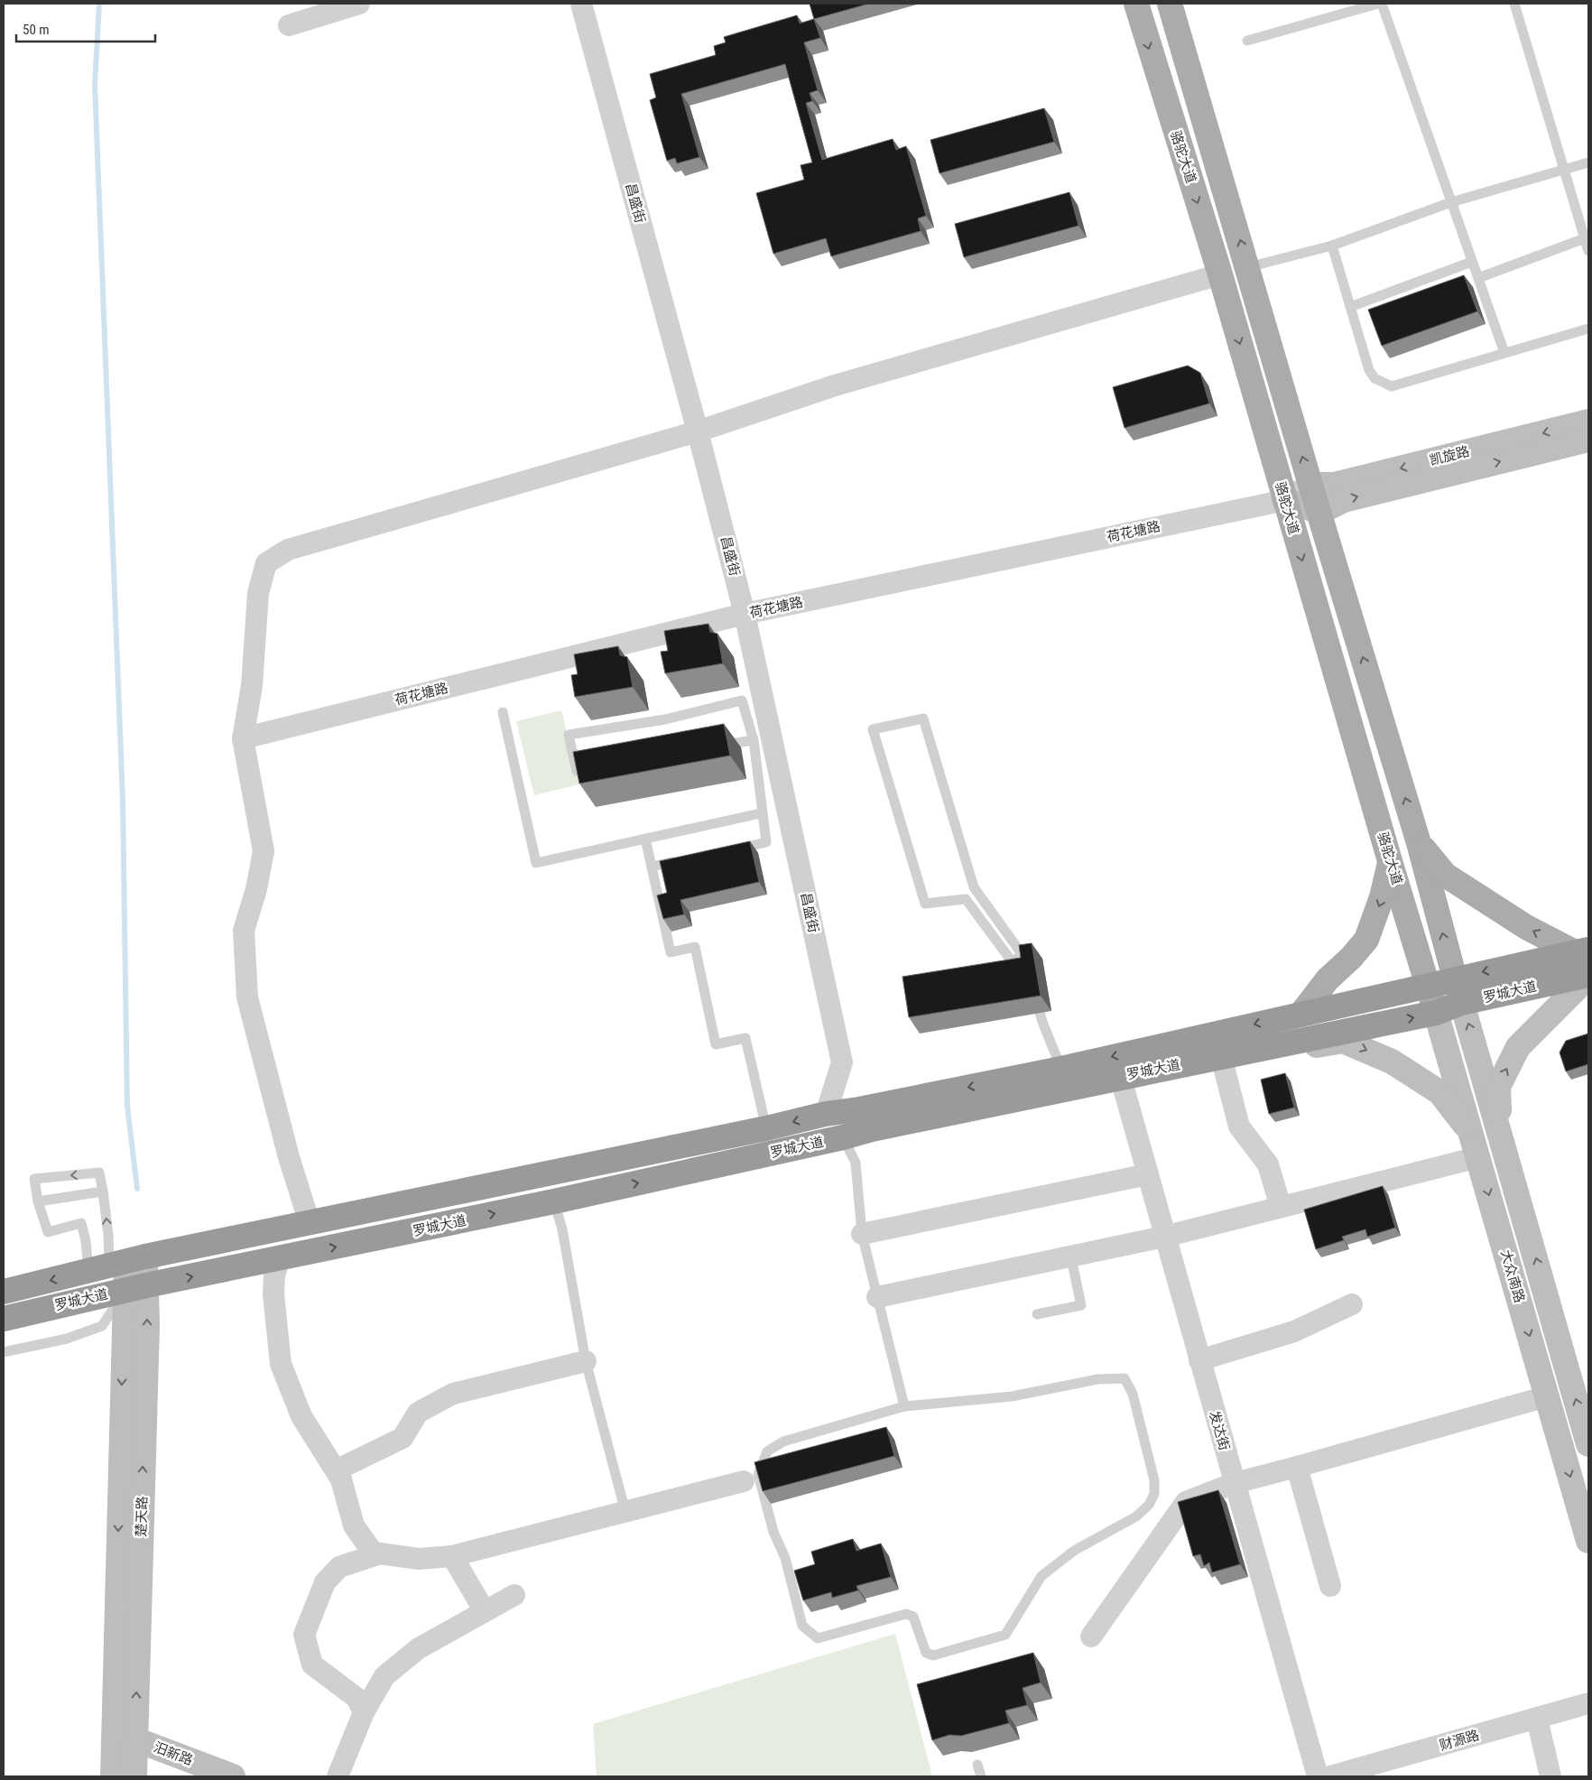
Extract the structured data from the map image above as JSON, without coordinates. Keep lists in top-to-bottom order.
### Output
{
  "streets": {
    "highway": ["罗城大道"],
    "main road": [
      "骆驼大道",
      "凯旋路",
      "大众南路",
      "楚天路",
      "汨新路"
    ],
    "street": [
      "昌盛街",
      "荷花塘路",
      "发达街",
      "财源路"
    ]
  },
  "crossings": [
    ["骆驼大道", "荷花塘路"],
    ["骆驼大道", "罗城大道"],
    ["骆驼大道", "大众南路"],
    ["昌盛街", "荷花塘路"],
    ["昌盛街", "罗城大道"],
    ["凯旋路", "荷花塘路"],
    ["罗城大道", "大众南路"],
    ["罗城大道", "楚天路"],
    ["楚天路", "汨新路"]
  ],
  "scale_bar": "50 m"
}
